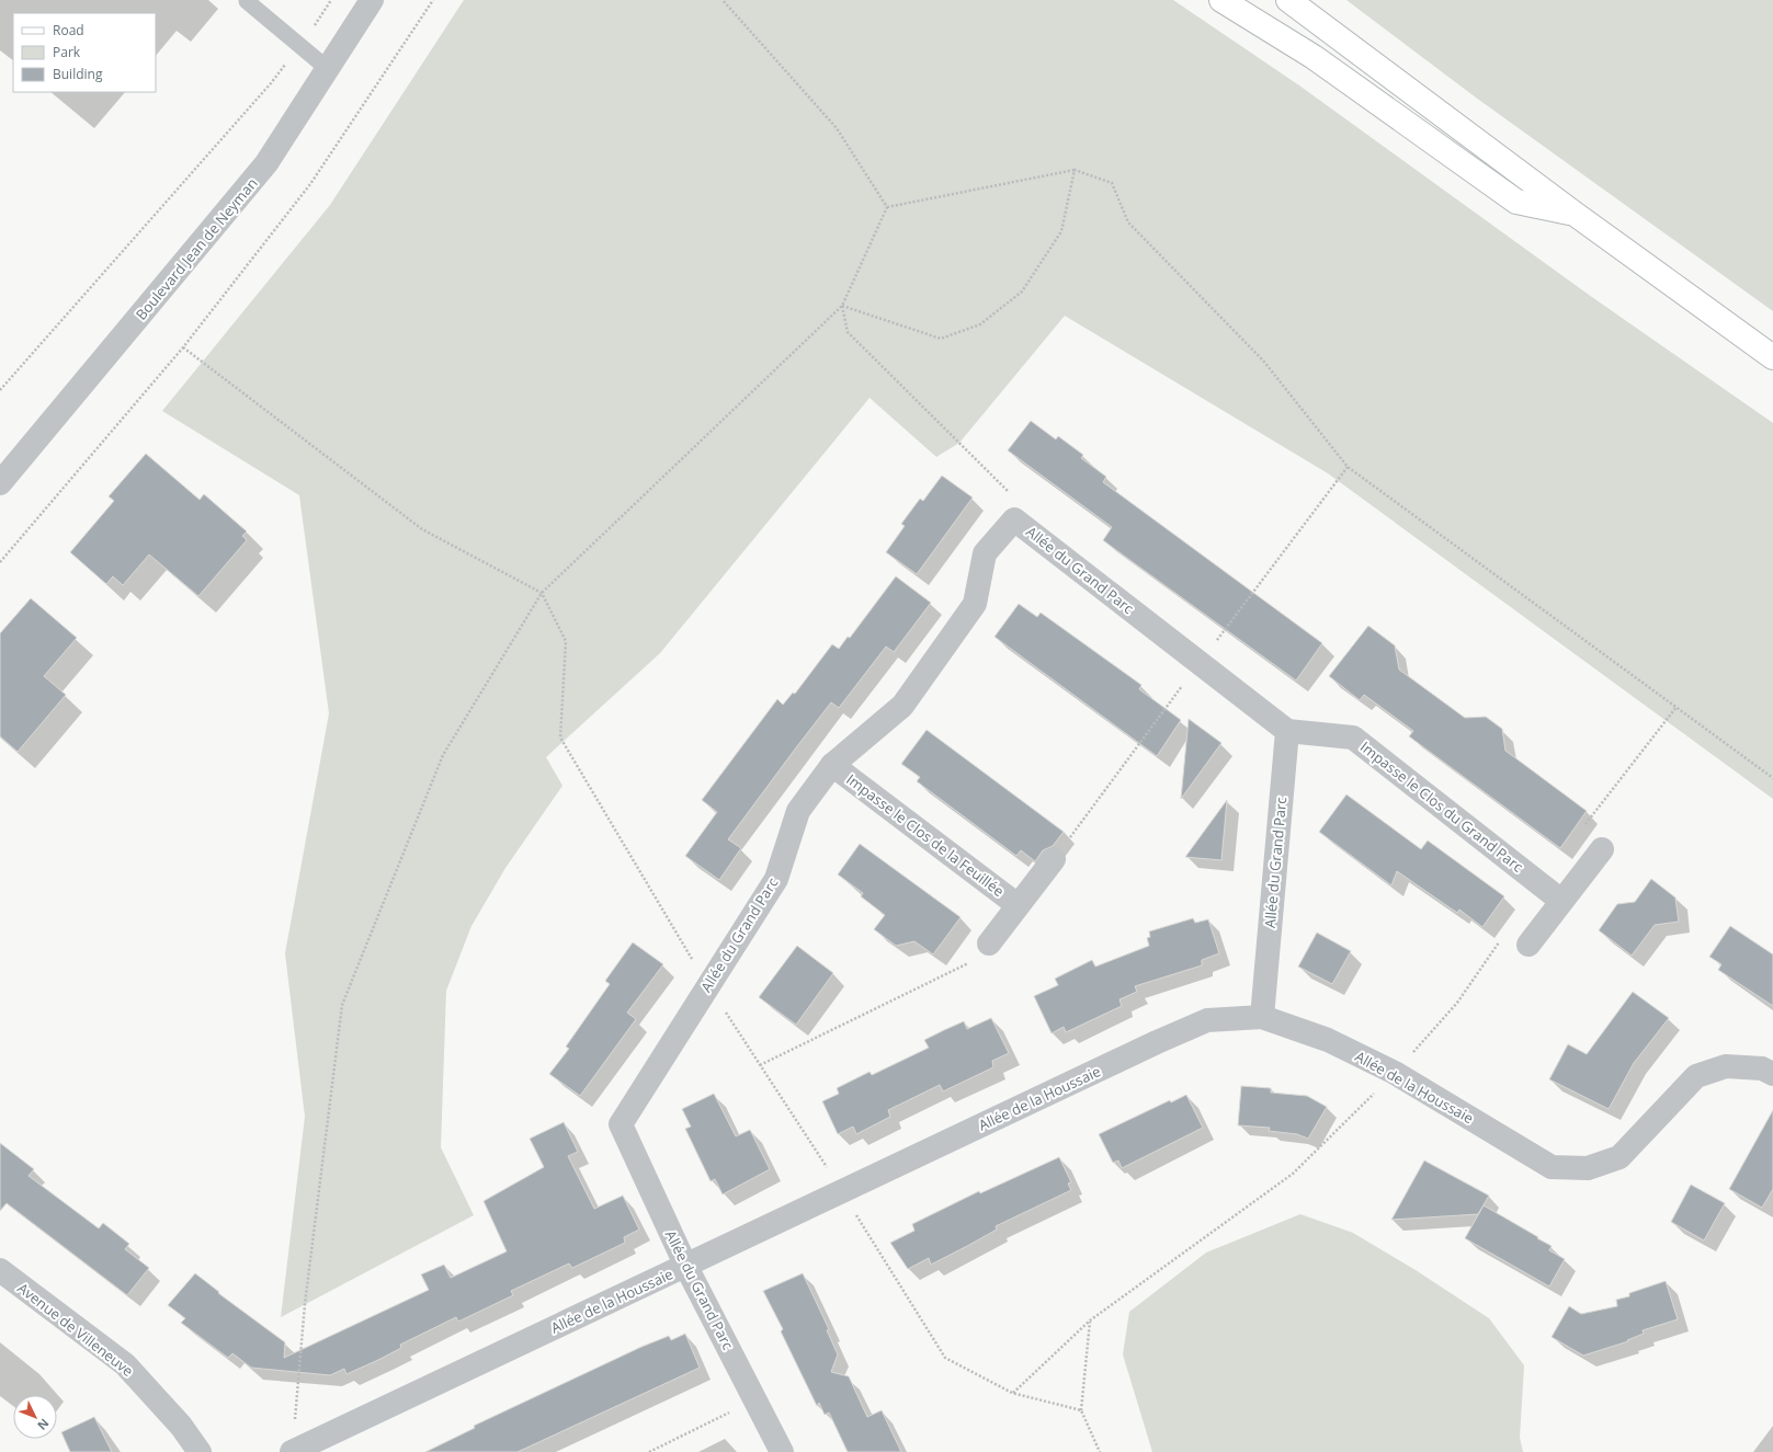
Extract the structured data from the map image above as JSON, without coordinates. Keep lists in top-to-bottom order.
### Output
{
  "streets": {
    "street": [
      "Boulevard Jean de Neyman",
      "Allée du Grand Parc",
      "Impasse le Clos du Grand Parc",
      "Impasse le Clos de la Feuillée",
      "Allée de la Houssaie",
      "Avenue de Villeneuve"
    ]
  },
  "crossings": [
    ["Allée du Grand Parc", "Impasse le Clos du Grand Parc"],
    ["Allée du Grand Parc", "Impasse le Clos de la Feuillée"],
    ["Allée du Grand Parc", "Allée de la Houssaie"]
  ],
  "legend": ["Road", "Park", "Building"],
  "north": "bottom right"
}
